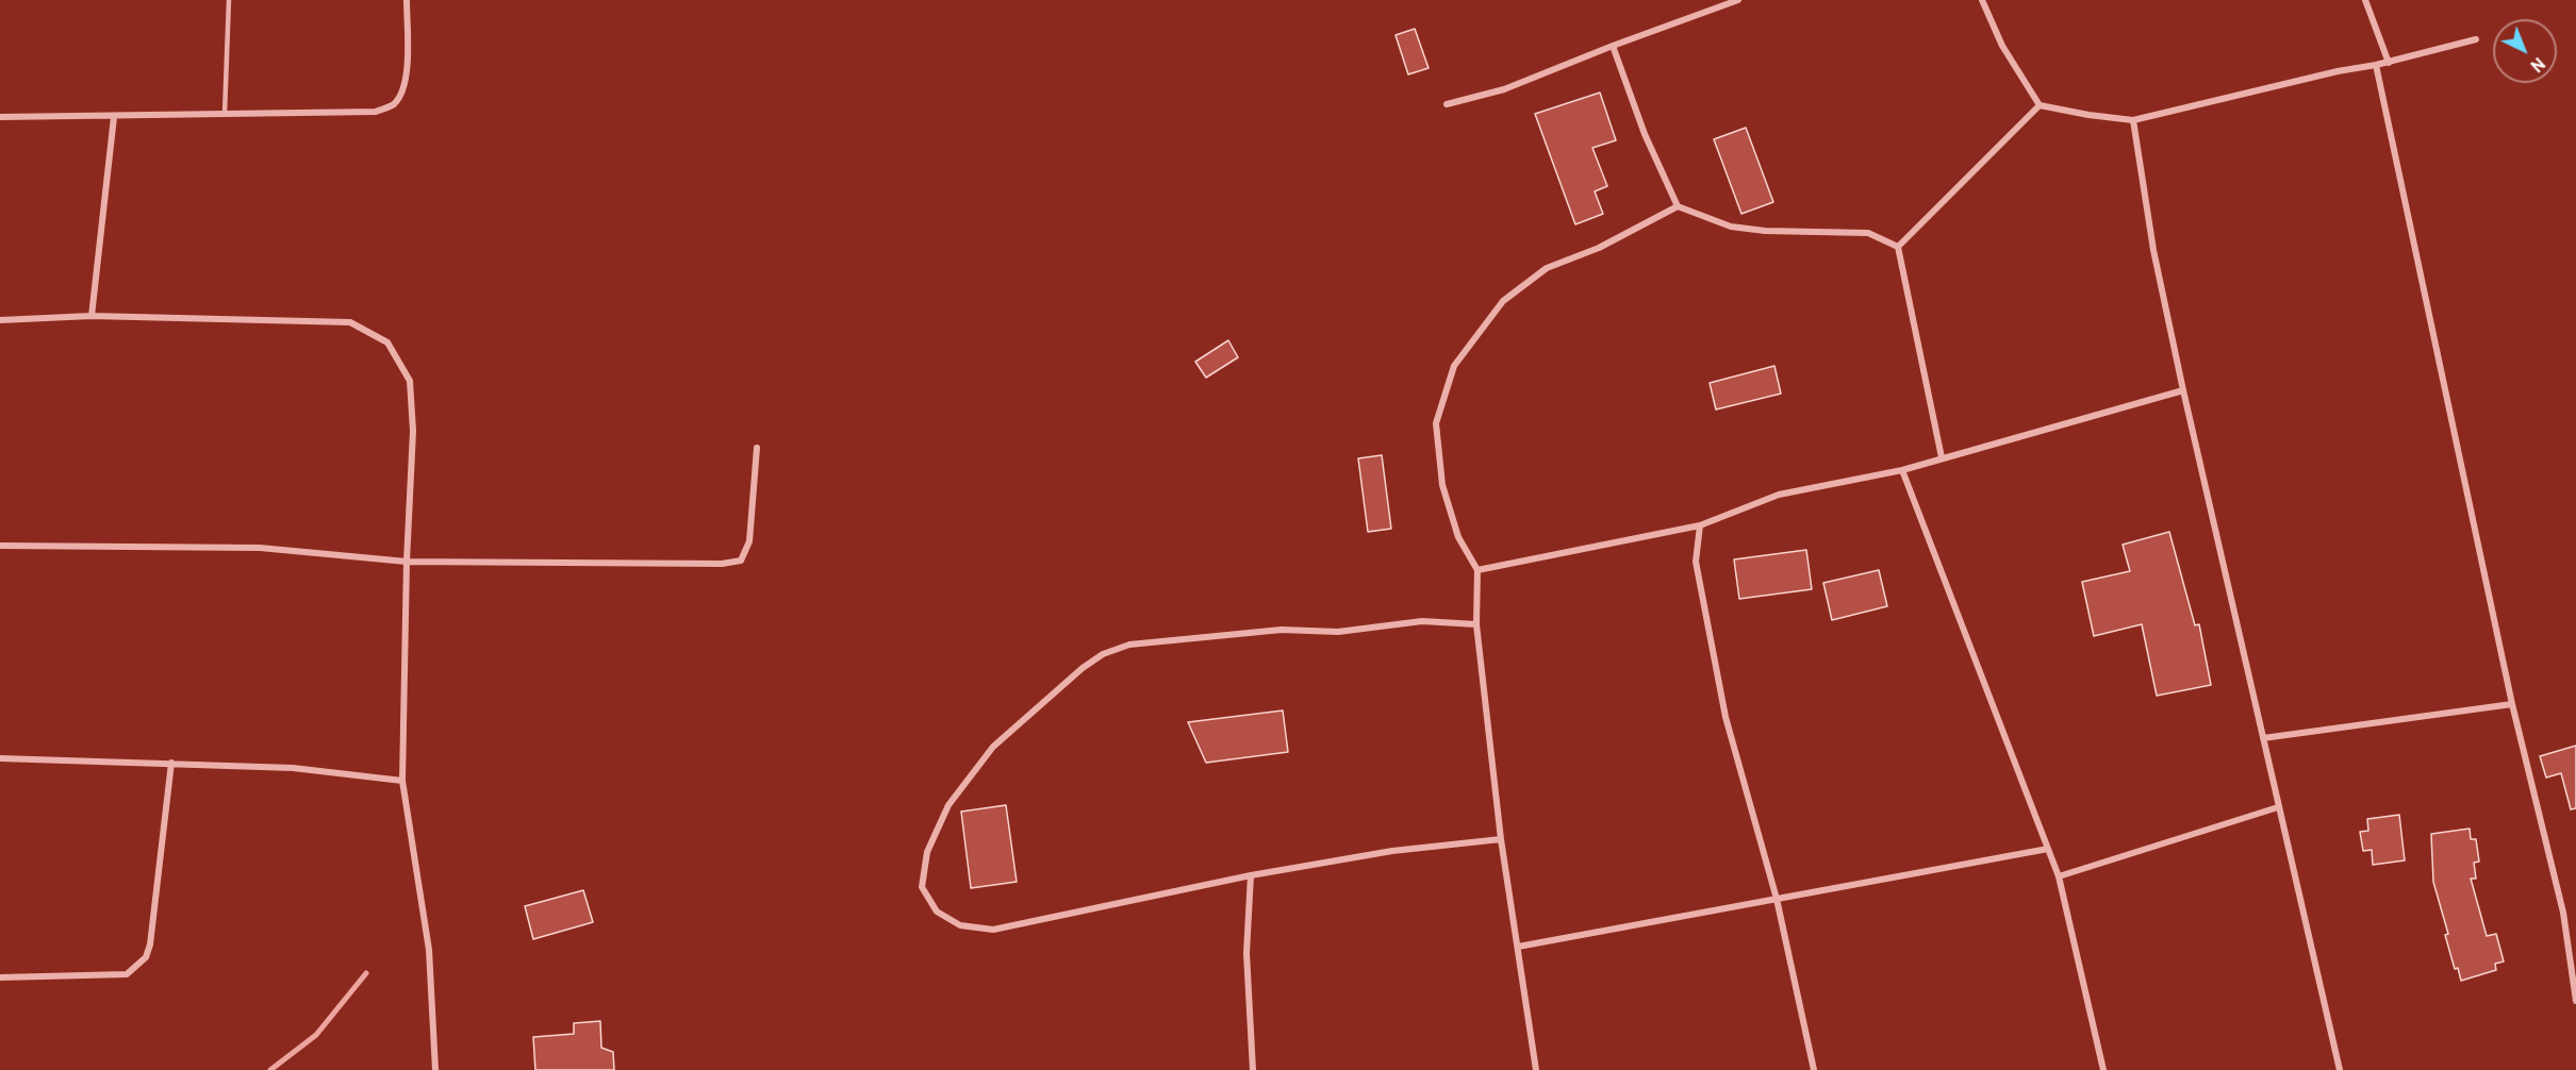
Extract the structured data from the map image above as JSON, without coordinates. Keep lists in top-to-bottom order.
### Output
{
  "north": "bottom right"
}
